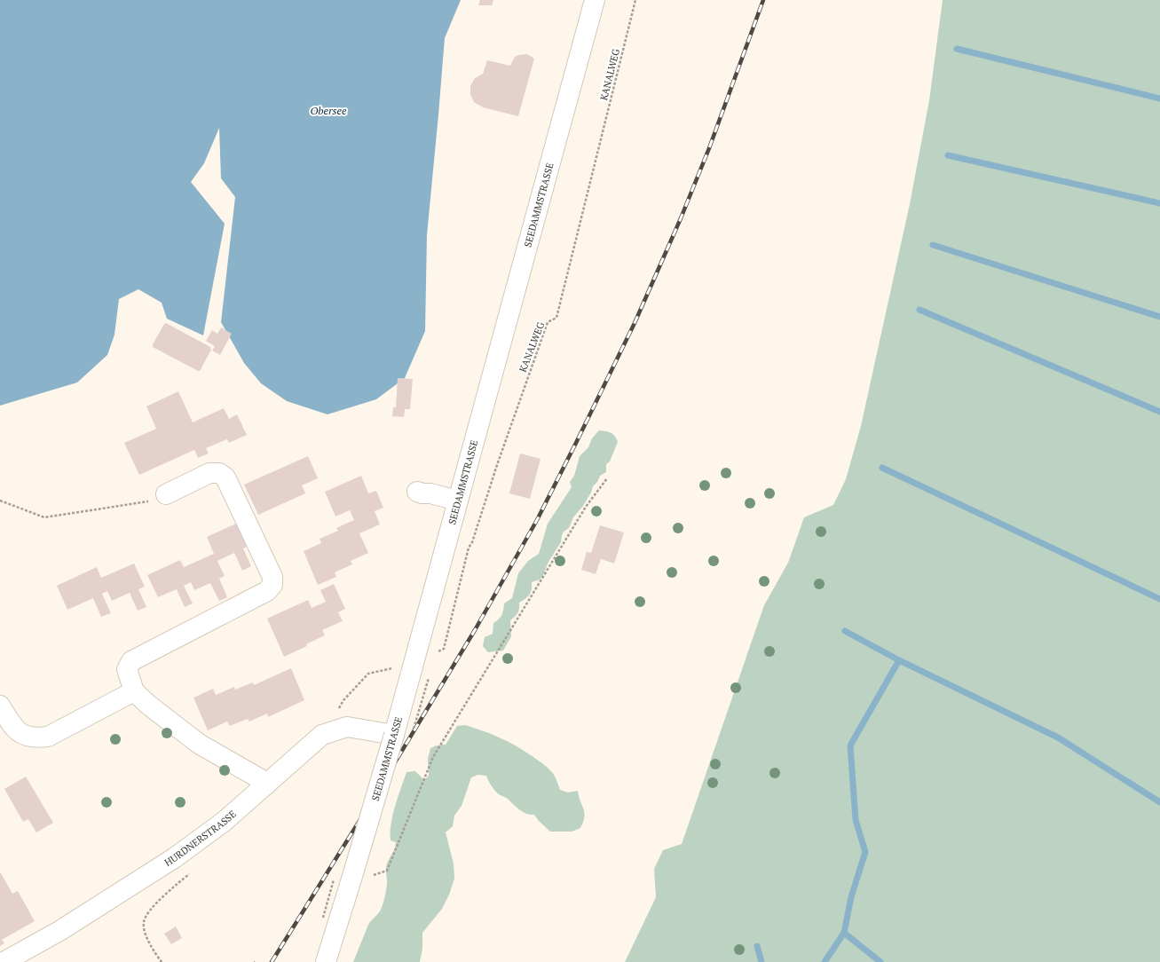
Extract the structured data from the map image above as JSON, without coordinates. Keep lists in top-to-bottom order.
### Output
{
  "streets": {
    "main road": ["SEEDAMMSTRASSE", "HURDNERSTRASSE"],
    "path": ["KANALWEG"]
  },
  "crossings": [
    ["SEEDAMMSTRASSE", "HURDNERSTRASSE"]
  ],
  "water": ["Obersee"]
}
